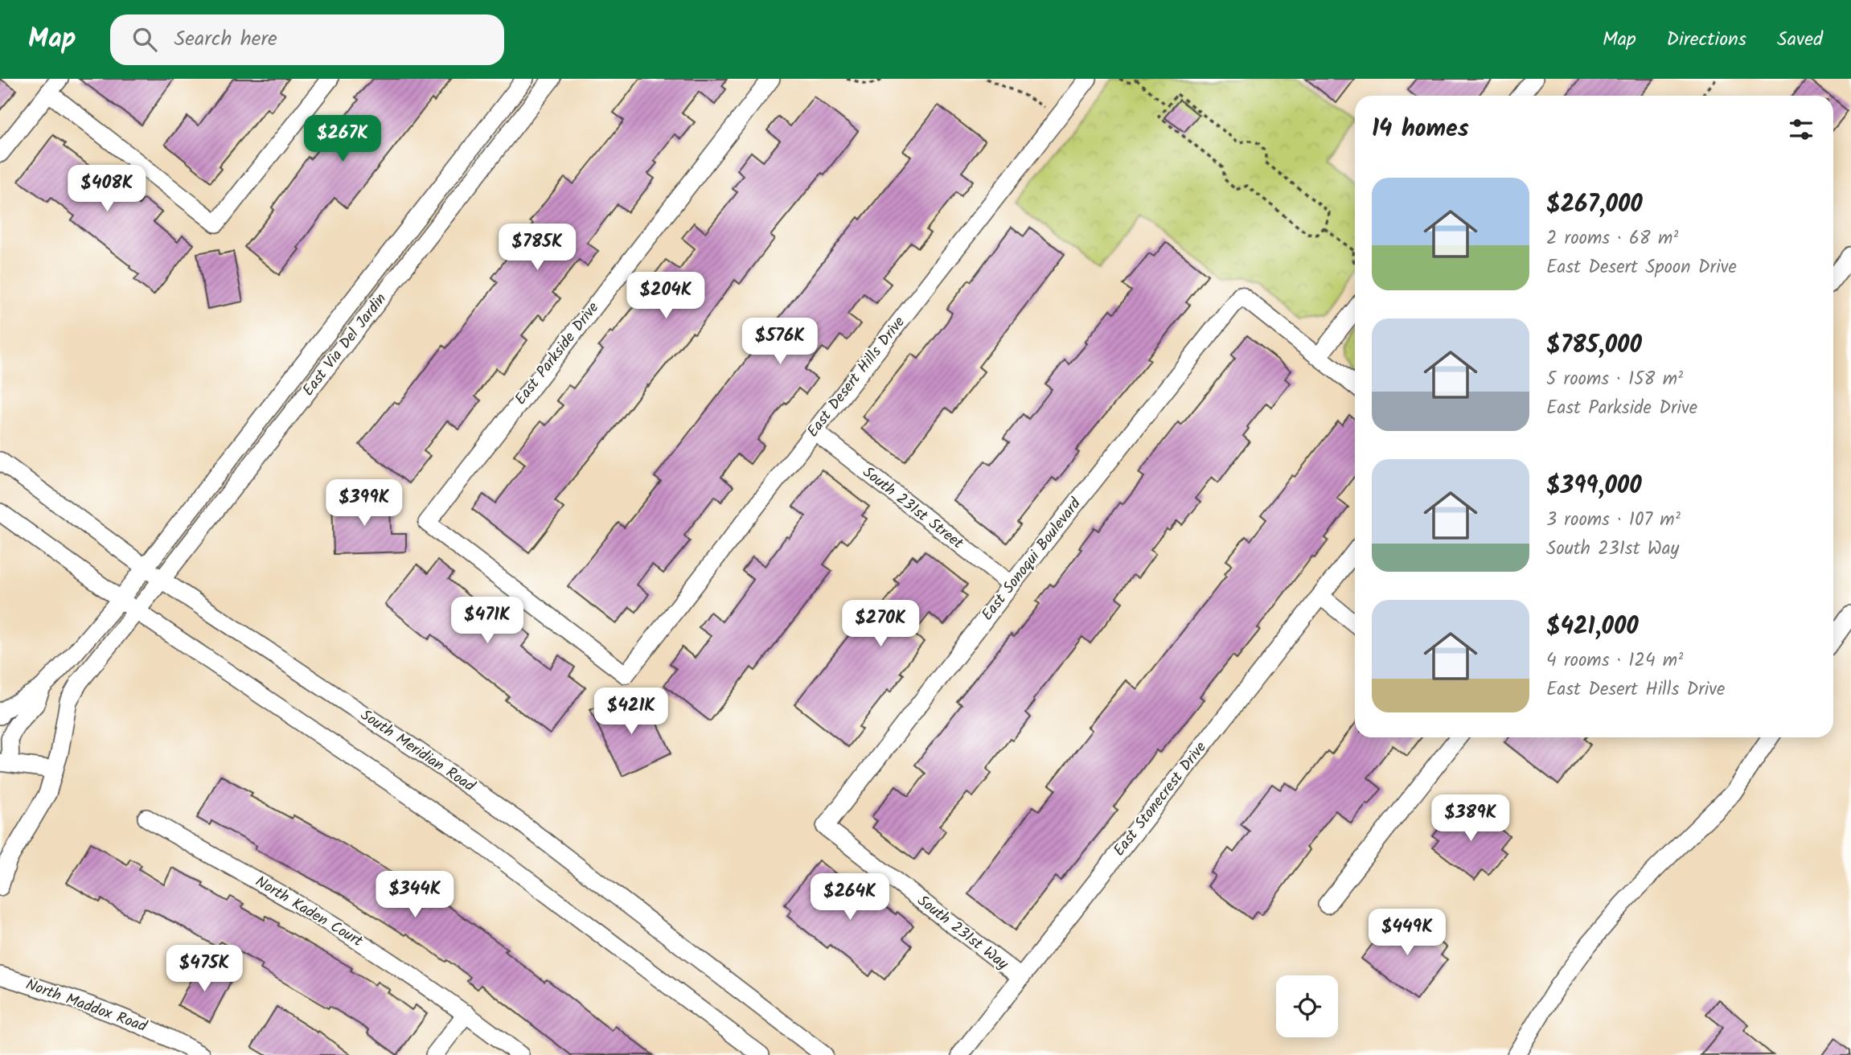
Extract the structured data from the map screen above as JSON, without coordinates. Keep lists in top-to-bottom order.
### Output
{
  "streets": {
    "street": [
      "East Via Del Jardin",
      "East Parkside Drive",
      "East Desert Hills Drive",
      "South 231st Street",
      "East Sonoqui Boulevard",
      "South Meridian Road",
      "East Stonecrest Drive",
      "North Kaden Court",
      "South 231st Way",
      "North Maddox Road"
    ]
  },
  "crossings": [
    ["East Via Del Jardin", "South Meridian Road"],
    ["East Parkside Drive", "East Desert Hills Drive"],
    ["East Desert Hills Drive", "South 231st Street"],
    ["South 231st Street", "East Sonoqui Boulevard"],
    ["East Sonoqui Boulevard", "South 231st Way"],
    ["East Stonecrest Drive", "South 231st Way"]
  ],
  "page": {
    "header": "Map",
    "search": "Search here",
    "nav": ["Map", "Directions", "Saved"],
    "heading": "14 homes",
    "price": [
      "$267K",
      "$408K",
      "$785K",
      "$204K",
      "$576K",
      "$399K",
      "$471K",
      "$270K",
      "$421K",
      "$389K",
      "$344K",
      "$264K",
      "$449K",
      "$475K"
    ],
    "list": [
      {
        "name": "$267,000",
        "note": "2 rooms · 68 m² · East Desert Spoon Drive"
      },
      {
        "name": "$785,000",
        "note": "5 rooms · 158 m² · East Parkside Drive"
      },
      {
        "name": "$399,000",
        "note": "3 rooms · 107 m² · South 231st Way"
      },
      {
        "name": "$421,000",
        "note": "4 rooms · 124 m² · East Desert Hills Drive"
      }
    ]
  }
}
